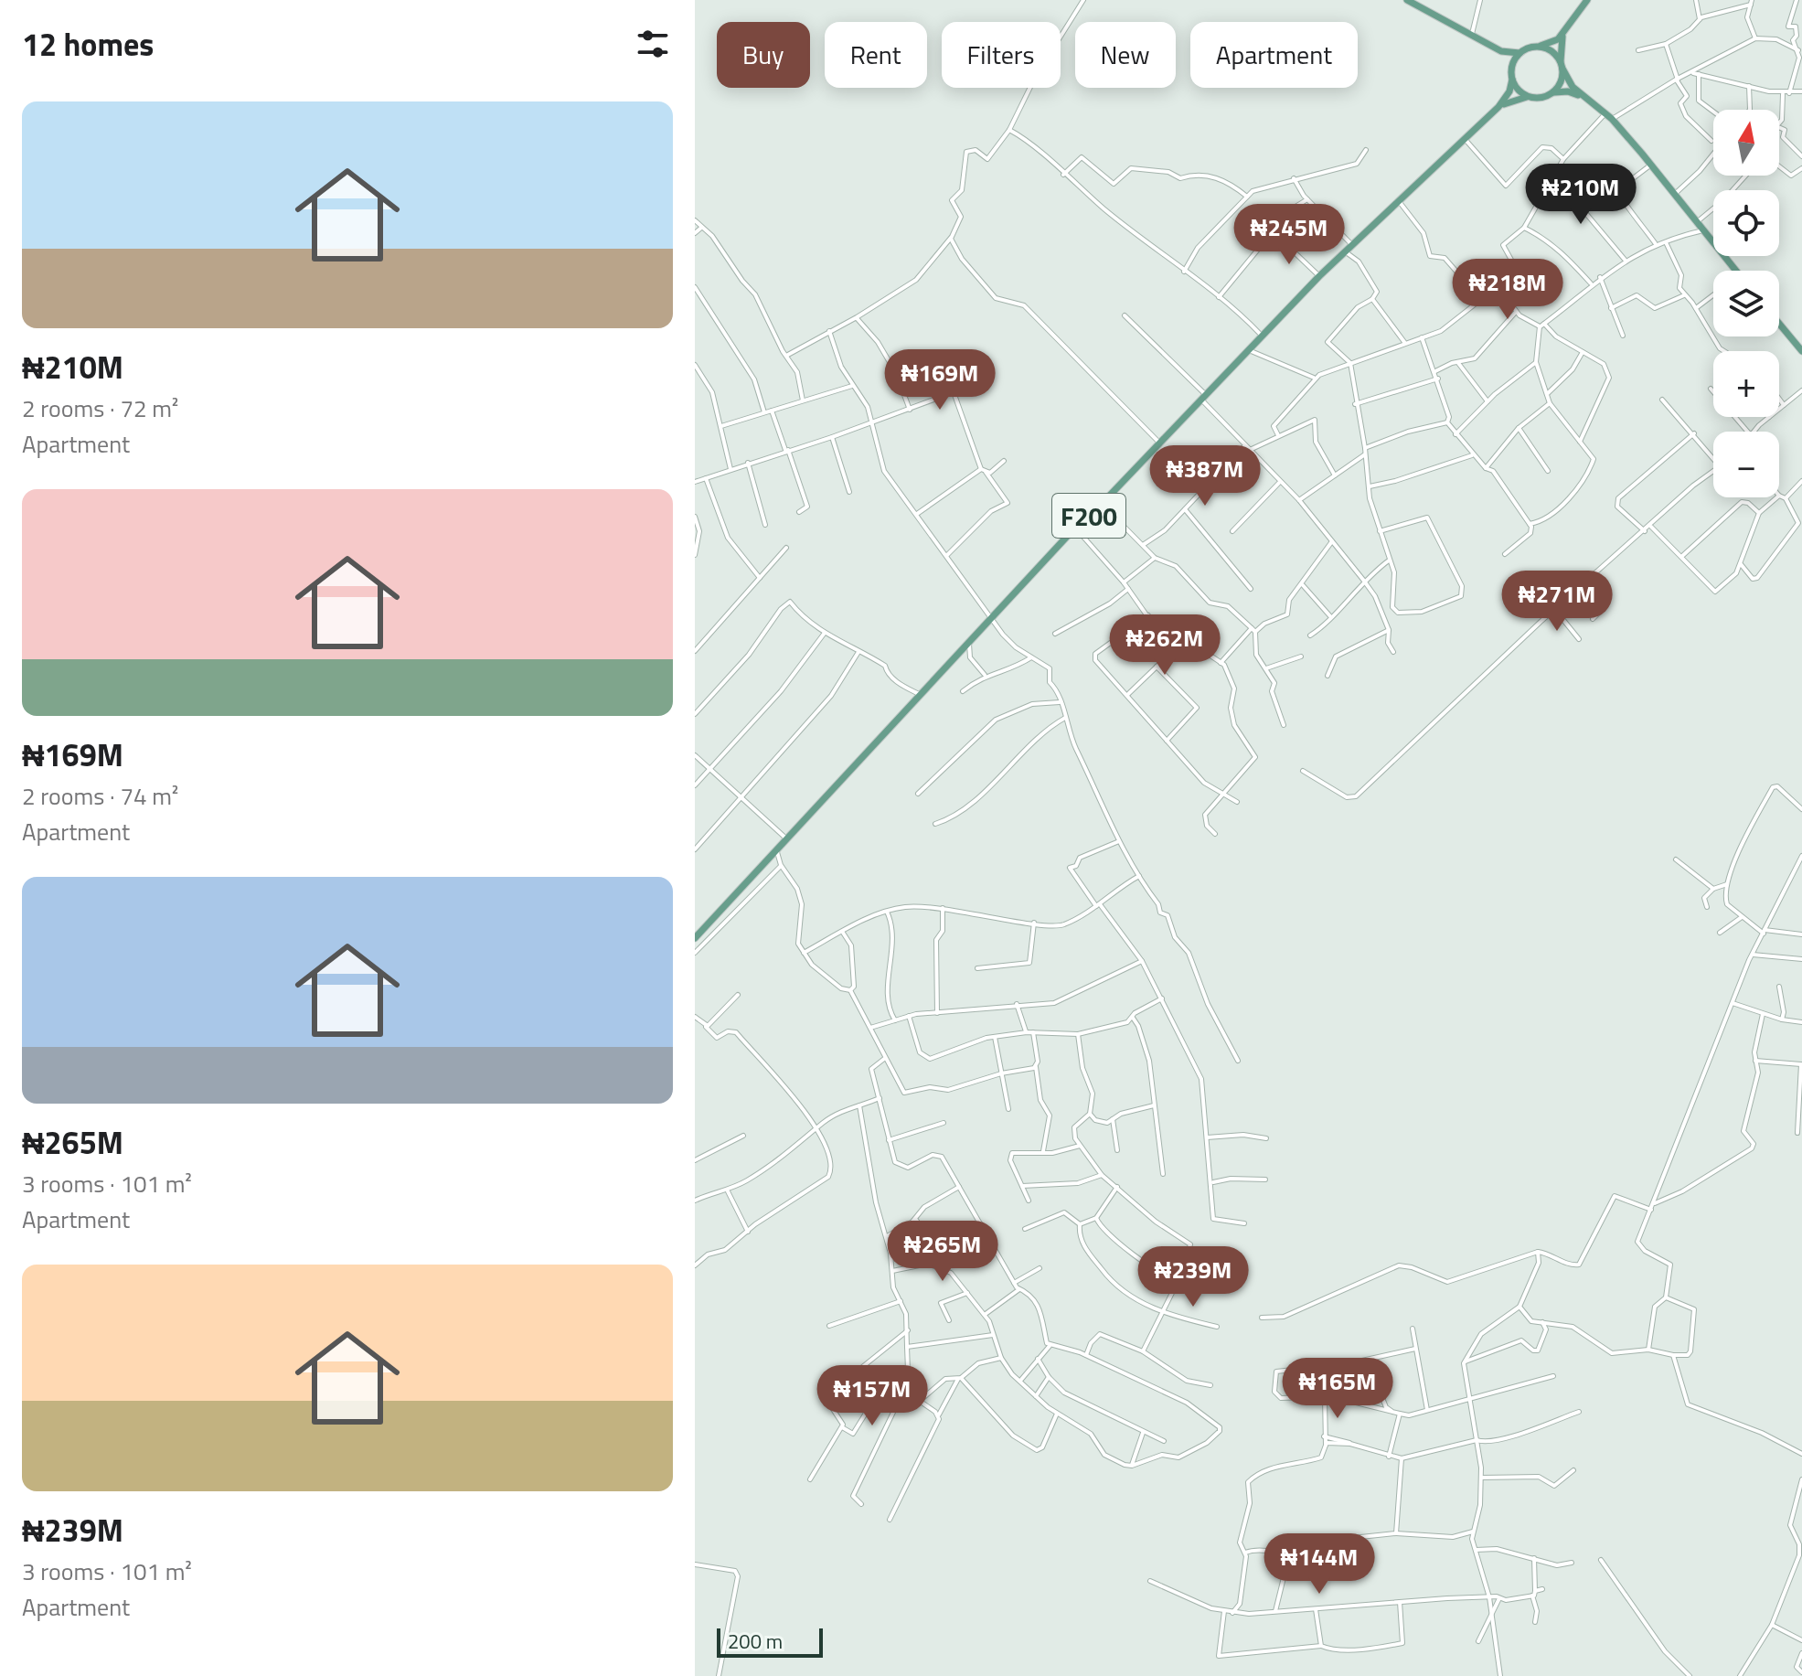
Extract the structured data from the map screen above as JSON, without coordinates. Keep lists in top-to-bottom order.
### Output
{
  "streets": {
    "main road": ["F200"]
  },
  "scale_bar": "200 m",
  "north": "top",
  "page": {
    "heading": "12 homes",
    "chip": [
      "Buy",
      "Rent",
      "Filters",
      "New",
      "Apartment"
    ],
    "list": [
      {
        "name": "₦210M",
        "note": "2 rooms · 72 m² · Apartment"
      },
      {
        "name": "₦169M",
        "note": "2 rooms · 74 m² · Apartment"
      },
      {
        "name": "₦265M",
        "note": "3 rooms · 101 m² · Apartment"
      },
      {
        "name": "₦239M",
        "note": "3 rooms · 101 m² · Apartment"
      }
    ],
    "map_buttons": ["+", "−"],
    "price": [
      "₦210M",
      "₦245M",
      "₦218M",
      "₦169M",
      "₦387M",
      "₦271M",
      "₦262M",
      "₦265M",
      "₦239M",
      "₦165M",
      "₦157M",
      "₦144M"
    ],
    "scale": "200 m"
  }
}
